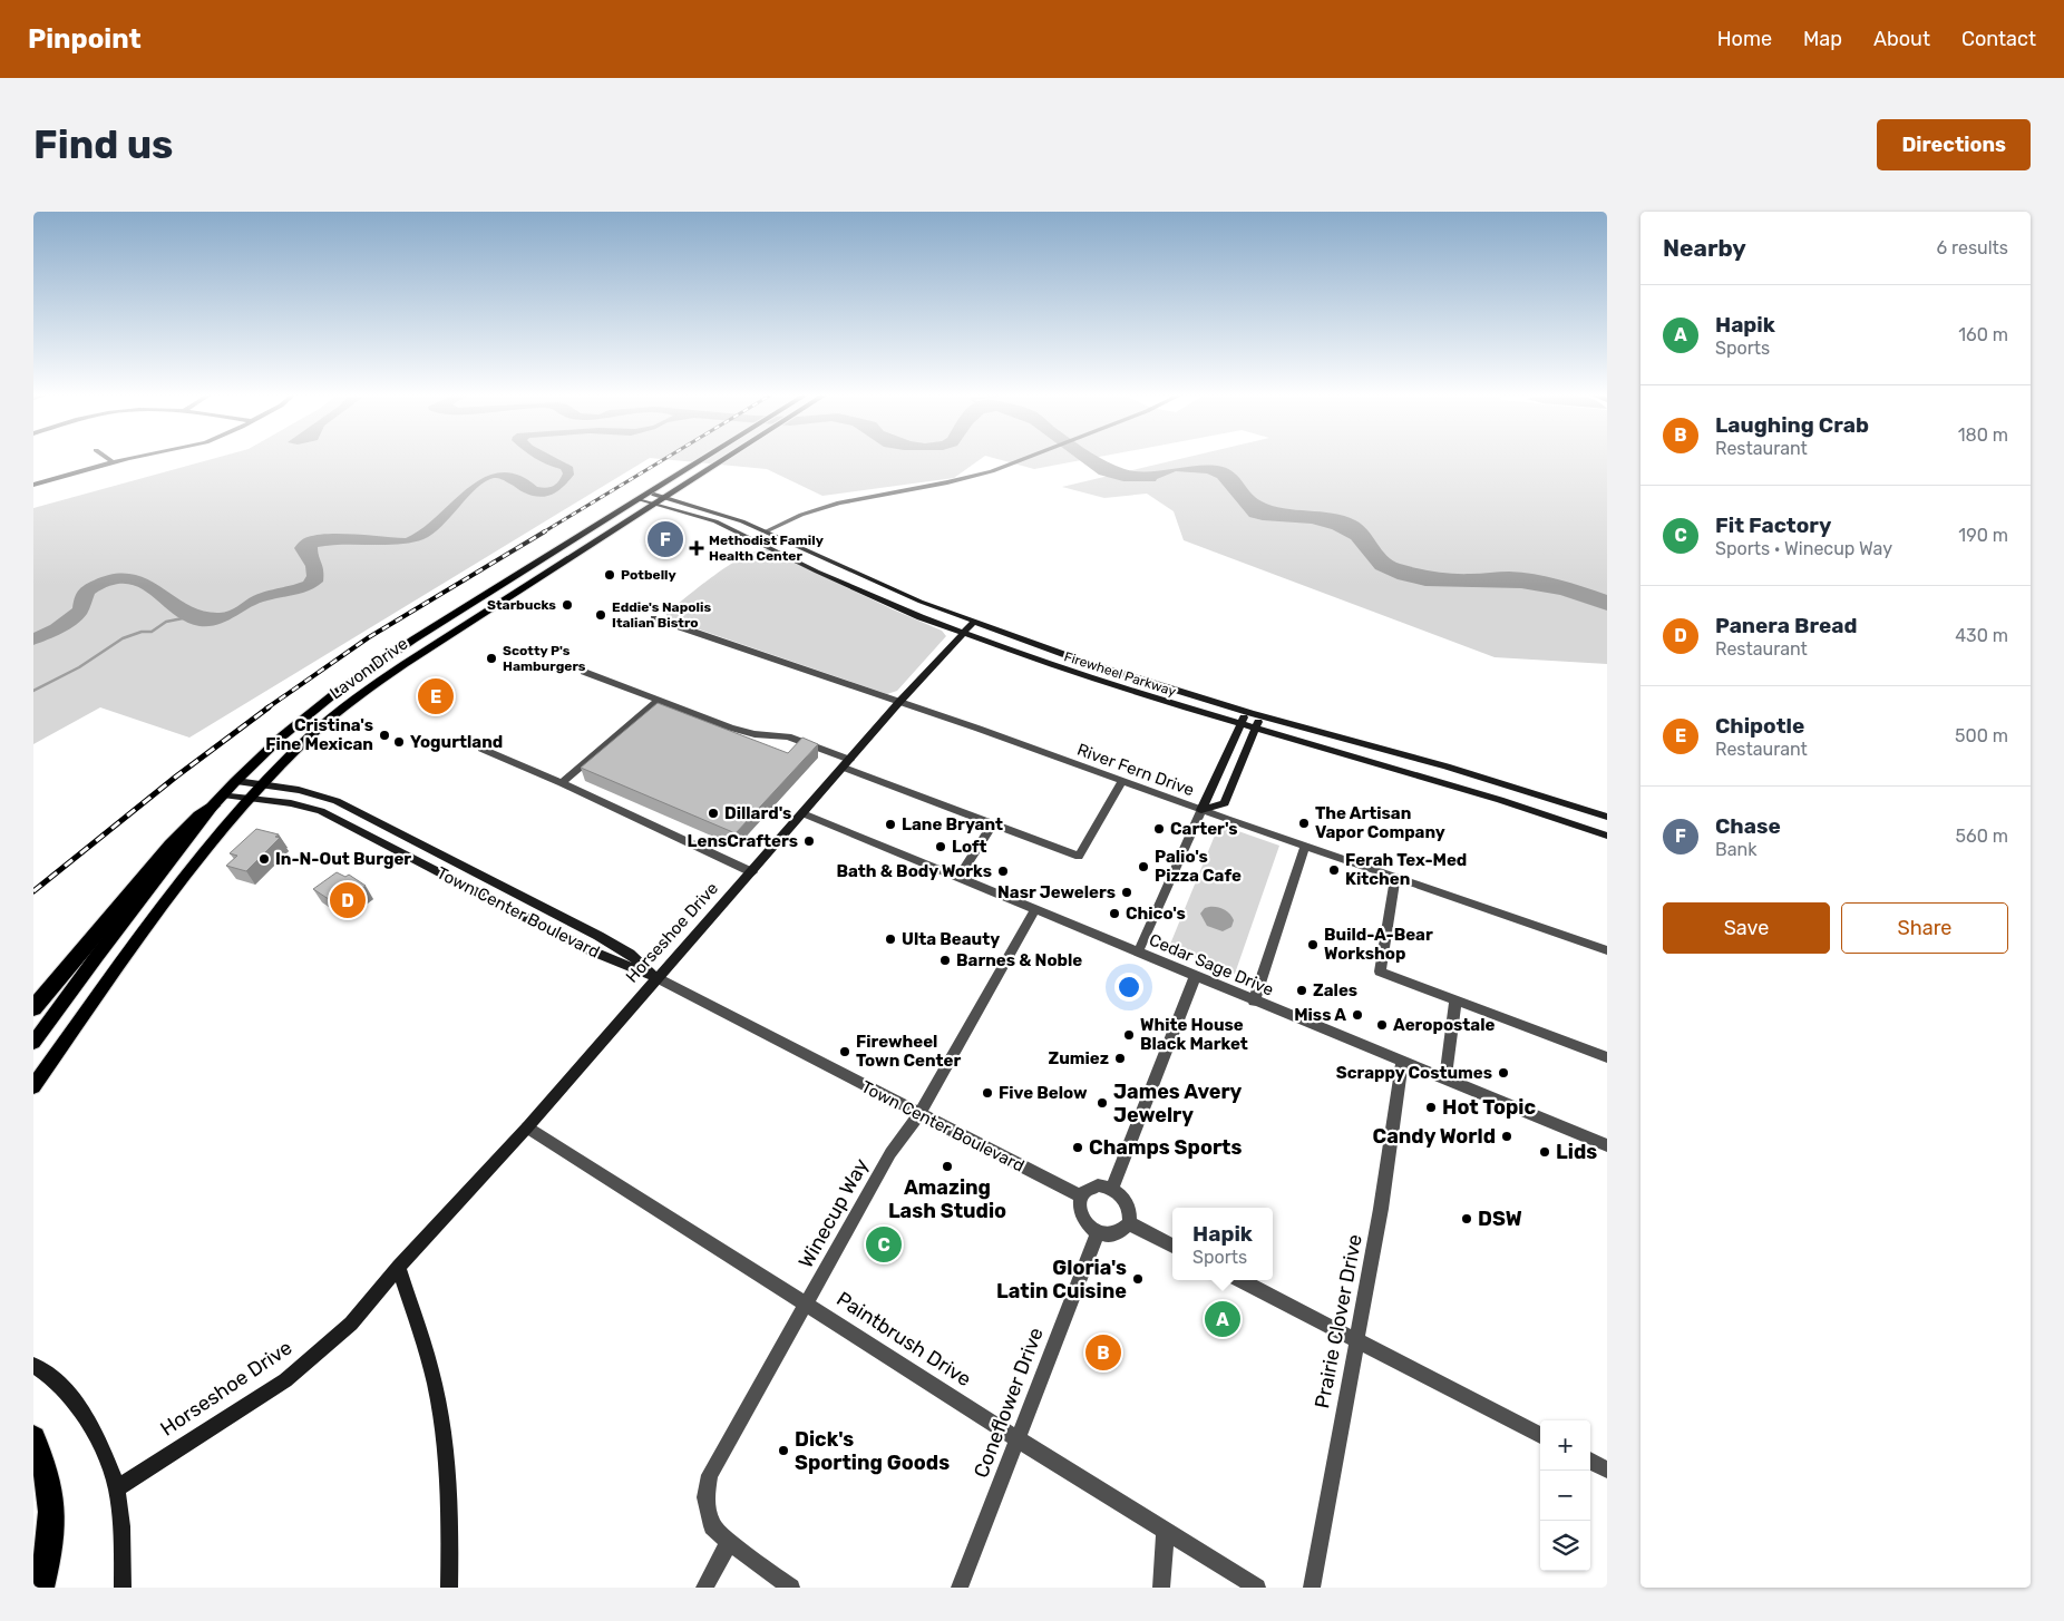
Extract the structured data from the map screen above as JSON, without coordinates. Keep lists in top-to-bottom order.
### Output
{
  "streets": {
    "main road": [
      "Lavon Drive",
      "Firewheel Parkway",
      "Town Center Boulevard",
      "Horseshoe Drive"
    ],
    "street": [
      "River Fern Drive",
      "Cedar Sage Drive",
      "Winecup Way",
      "Prairie Clover Drive",
      "Paintbrush Drive",
      "Coneflower Drive"
    ]
  },
  "crossings": [
    ["Lavon Drive", "Firewheel Parkway"],
    ["Lavon Drive", "Town Center Boulevard"],
    ["Firewheel Parkway", "Horseshoe Drive"],
    ["River Fern Drive", "Horseshoe Drive"],
    ["Town Center Boulevard", "Horseshoe Drive"],
    ["Town Center Boulevard", "Winecup Way"],
    ["Town Center Boulevard", "Coneflower Drive"],
    ["Horseshoe Drive", "Cedar Sage Drive"],
    ["Horseshoe Drive", "Paintbrush Drive"],
    ["Cedar Sage Drive", "Winecup Way"],
    ["Cedar Sage Drive", "Prairie Clover Drive"],
    ["Winecup Way", "Paintbrush Drive"],
    ["Paintbrush Drive", "Coneflower Drive"]
  ],
  "places": {
    "health": ["Methodist Family Health Center"],
    "other": [
      "Potbelly",
      "Starbucks",
      "Eddie's Napolis Italian Bistro",
      "Scotty P's Hamburgers",
      "Cristina's Fine Mexican",
      "Yogurtland",
      "Dillard's",
      "The Artisan Vapor Company",
      "Lane Bryant",
      "Carter's",
      "LensCrafters",
      "Loft",
      "In-N-Out Burger",
      "Palio's Pizza Cafe",
      "Ferah Tex-Med Kitchen",
      "Bath & Body Works",
      "Nasr Jewelers",
      "Chico's",
      "Ulta Beauty",
      "Build-A-Bear Workshop",
      "Barnes & Noble",
      "Zales",
      "Miss A",
      "Aeropostale",
      "White House Black Market",
      "Firewheel Town Center",
      "Zumiez",
      "Scrappy Costumes",
      "Five Below",
      "James Avery Jewelry",
      "Hot Topic",
      "Candy World",
      "Champs Sports",
      "Lids",
      "Amazing Lash Studio",
      "DSW",
      "Gloria's Latin Cuisine",
      "Dick's Sporting Goods"
    ]
  },
  "page": {
    "header": "Pinpoint",
    "nav": [
      "Home",
      "Map",
      "About",
      "Contact"
    ],
    "buttons": [
      "Directions",
      ["Save", "Share"]
    ],
    "title": "Find us",
    "heading": ["Nearby", "6 results"],
    "list": [
      {
        "mark": "A",
        "name": "Hapik",
        "note": "Sports",
        "value": "160 m"
      },
      {
        "mark": "B",
        "name": "Laughing Crab",
        "note": "Restaurant",
        "value": "180 m"
      },
      {
        "mark": "C",
        "name": "Fit Factory",
        "note": "Sports · Winecup Way",
        "value": "190 m"
      },
      {
        "mark": "D",
        "name": "Panera Bread",
        "note": "Restaurant",
        "value": "430 m"
      },
      {
        "mark": "E",
        "name": "Chipotle",
        "note": "Restaurant",
        "value": "500 m"
      },
      {
        "mark": "F",
        "name": "Chase",
        "note": "Bank",
        "value": "560 m"
      }
    ],
    "pins": [
      "F",
      "E",
      "D",
      "C",
      "A",
      "B"
    ],
    "popup": ["Hapik", "Sports"],
    "map_buttons": ["+", "−"]
  }
}
